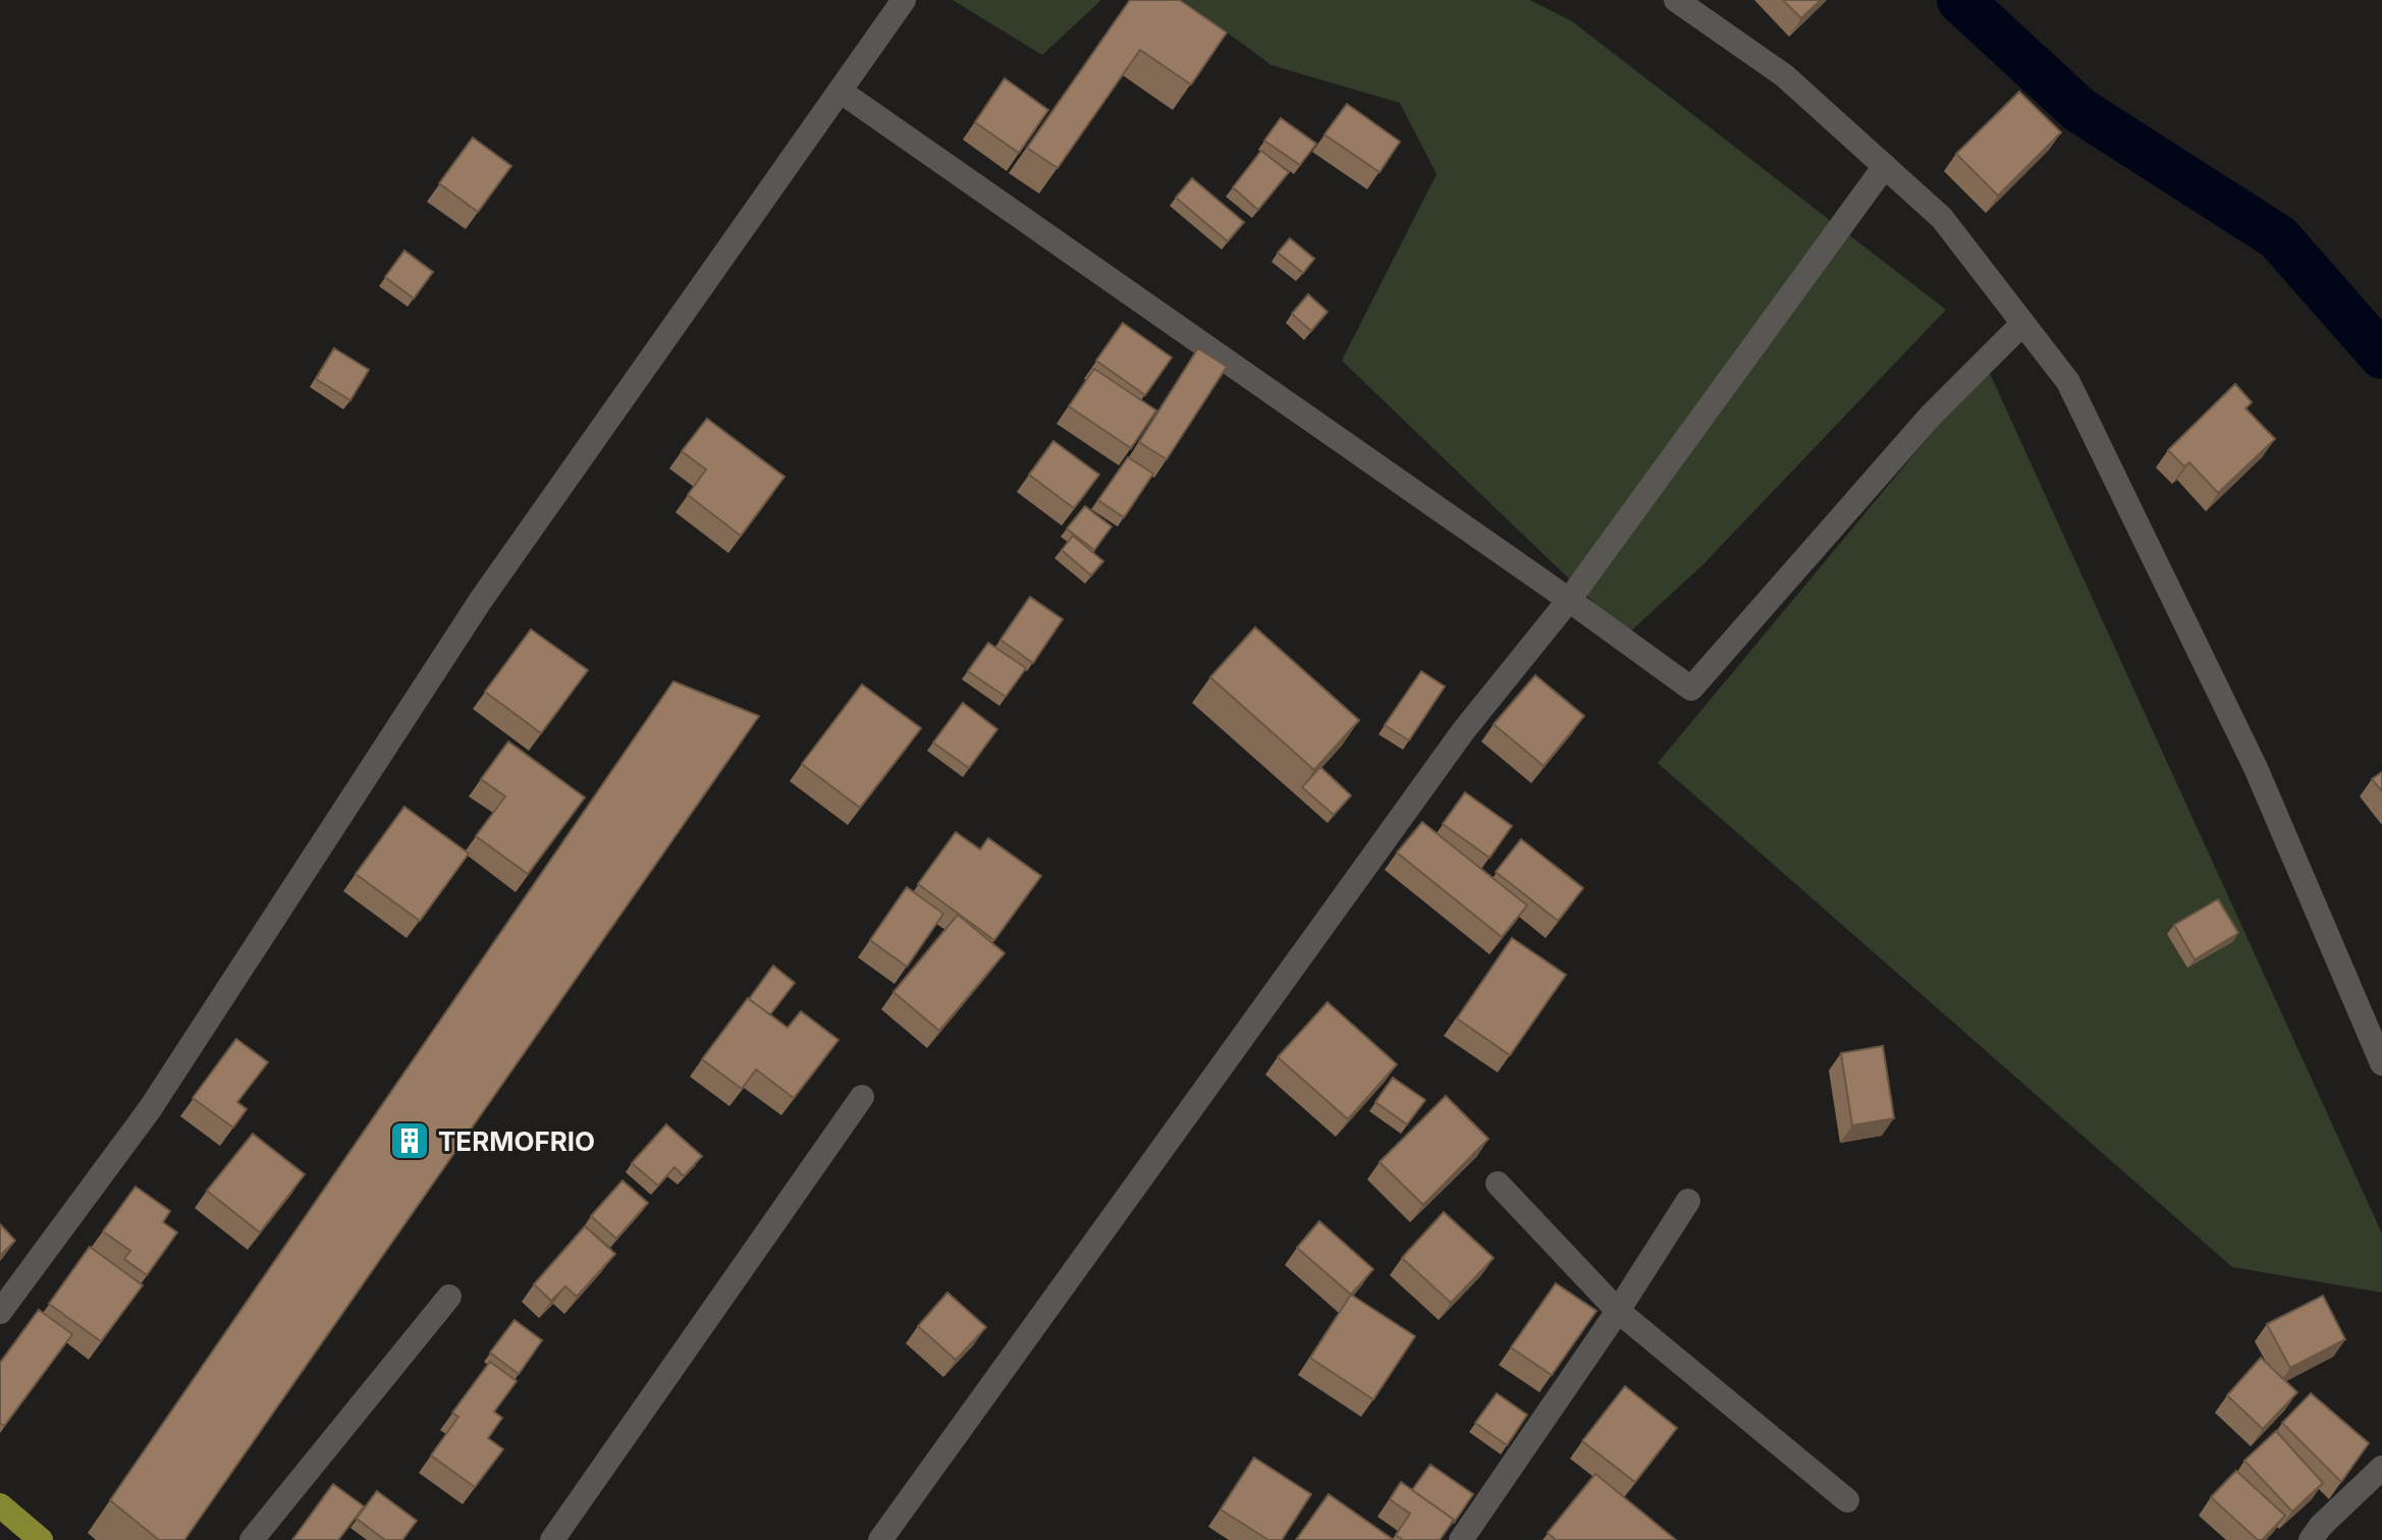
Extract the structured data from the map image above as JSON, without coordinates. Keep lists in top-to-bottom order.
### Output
{
  "places": {
    "building": ["TERMOFRIO"]
  }
}
